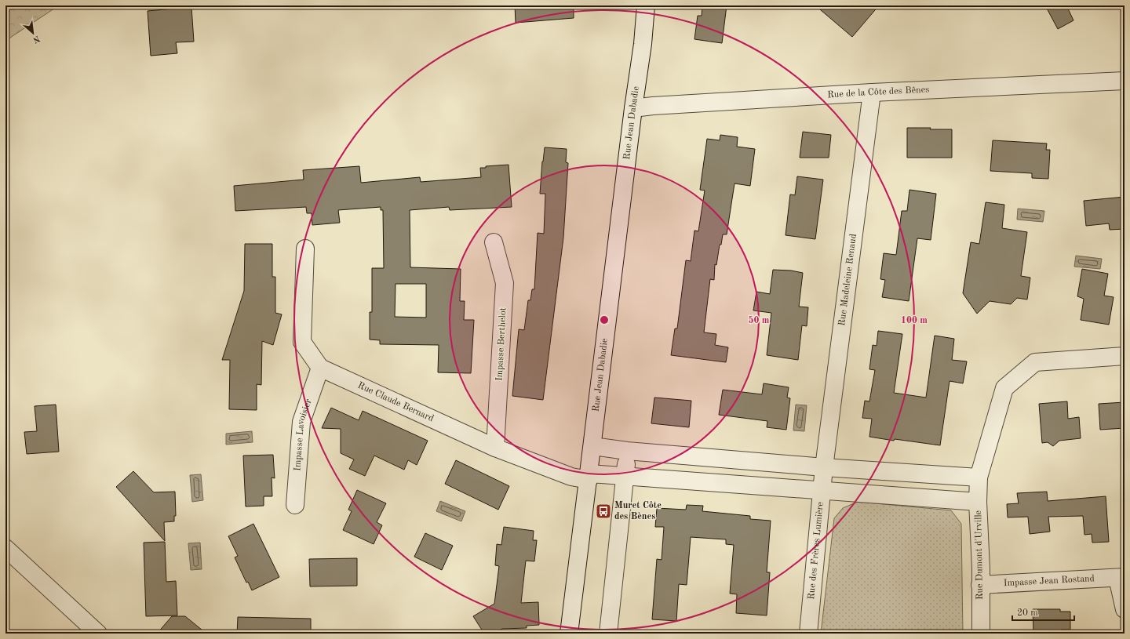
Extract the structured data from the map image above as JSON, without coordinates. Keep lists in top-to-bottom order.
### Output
{
  "streets": {
    "street": [
      "Rue de la Côte des Bênes",
      "Rue Jean Dabadie",
      "Rue Madeleine Renaud",
      "Impasse Berthelot",
      "Rue Claude Bernard",
      "Impasse Lavoisier",
      "Rue des Frères Lumière",
      "Rue Dumont d'Urville",
      "Impasse Jean Rostand"
    ]
  },
  "crossings": [
    ["Rue de la Côte des Bênes", "Rue Jean Dabadie"],
    ["Rue de la Côte des Bênes", "Rue Madeleine Renaud"],
    ["Rue Jean Dabadie", "Rue Claude Bernard"],
    ["Rue Madeleine Renaud", "Rue des Frères Lumière"],
    ["Impasse Berthelot", "Rue Claude Bernard"],
    ["Rue Claude Bernard", "Impasse Lavoisier"],
    ["Rue Claude Bernard", "Rue des Frères Lumière"],
    ["Rue Claude Bernard", "Rue Dumont d'Urville"],
    ["Rue Dumont d'Urville", "Impasse Jean Rostand"]
  ],
  "places": {
    "bus stop": ["Muret Côte des Bènes"]
  },
  "scale_bar": "20 m",
  "north": "bottom right",
  "rings": ["50 m", "100 m"]
}
